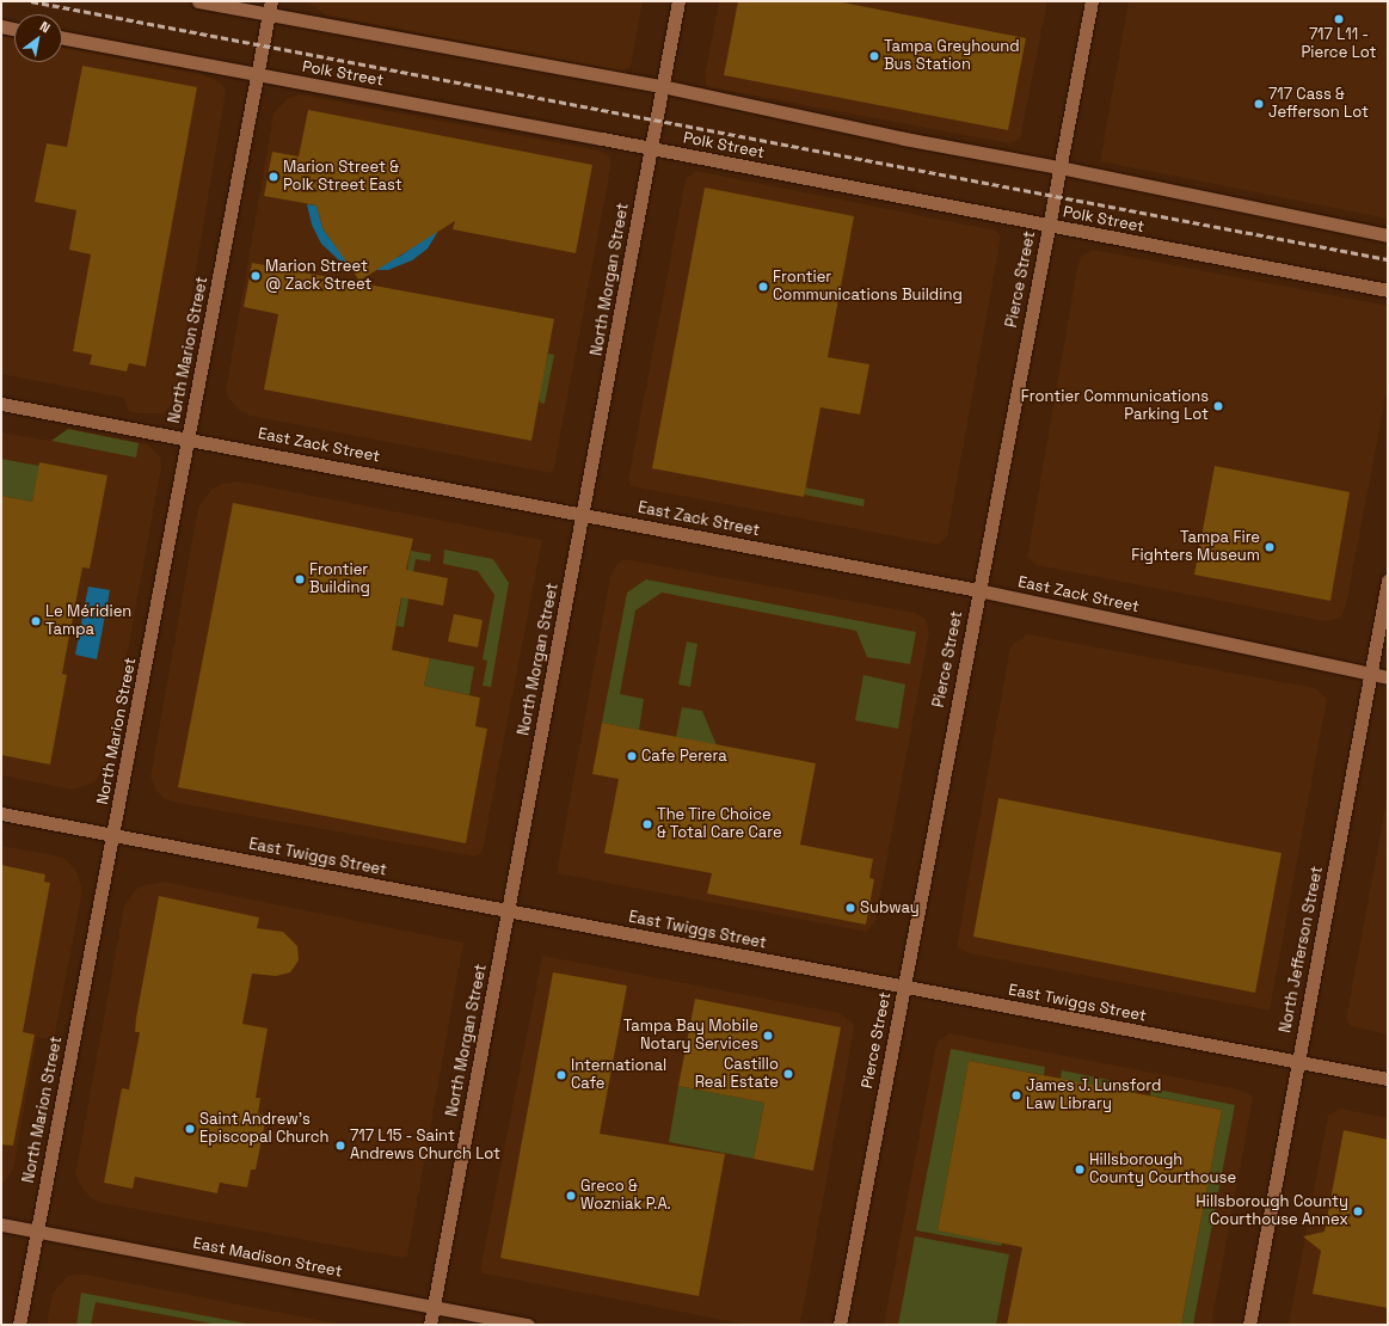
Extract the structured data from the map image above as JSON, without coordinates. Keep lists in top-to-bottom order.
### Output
{
  "streets": {
    "street": [
      "Polk Street",
      "North Morgan Street",
      "Pierce Street",
      "North Marion Street",
      "East Zack Street",
      "East Twiggs Street",
      "North Jefferson Street",
      "East Madison Street"
    ]
  },
  "crossings": [
    ["Polk Street", "North Morgan Street"],
    ["Polk Street", "Pierce Street"],
    ["Polk Street", "North Marion Street"],
    ["North Morgan Street", "East Zack Street"],
    ["North Morgan Street", "East Twiggs Street"],
    ["North Morgan Street", "East Madison Street"],
    ["Pierce Street", "East Zack Street"],
    ["Pierce Street", "East Twiggs Street"],
    ["North Marion Street", "East Zack Street"],
    ["North Marion Street", "East Twiggs Street"],
    ["North Marion Street", "East Madison Street"],
    ["East Zack Street", "North Jefferson Street"],
    ["East Twiggs Street", "North Jefferson Street"]
  ],
  "places": [
    "717 L11 - Pierce Lot",
    "Tampa Greyhound Bus Station",
    "717 Cass & Jefferson Lot",
    "Marion Street & Polk Street East",
    "Marion Street @ Zack Street",
    "Frontier Communications Building",
    "Frontier Communications Parking Lot",
    "Tampa Fire Fighters Museum",
    "Frontier Building",
    "Le Méridien Tampa",
    "Cafe Perera",
    "The Tire Choice & Total Care Care",
    "Subway",
    "Tampa Bay Mobile Notary Services",
    "Castillo Real Estate",
    "International Cafe",
    "James J. Lunsford Law Library",
    "Saint Andrew's Episcopal Church",
    "717 L15 - Saint Andrews Church Lot",
    "Hillsborough County Courthouse",
    "Greco & Wozniak P.A.",
    "Hillsborough County Courthouse Annex"
  ],
  "north": "top right"
}
